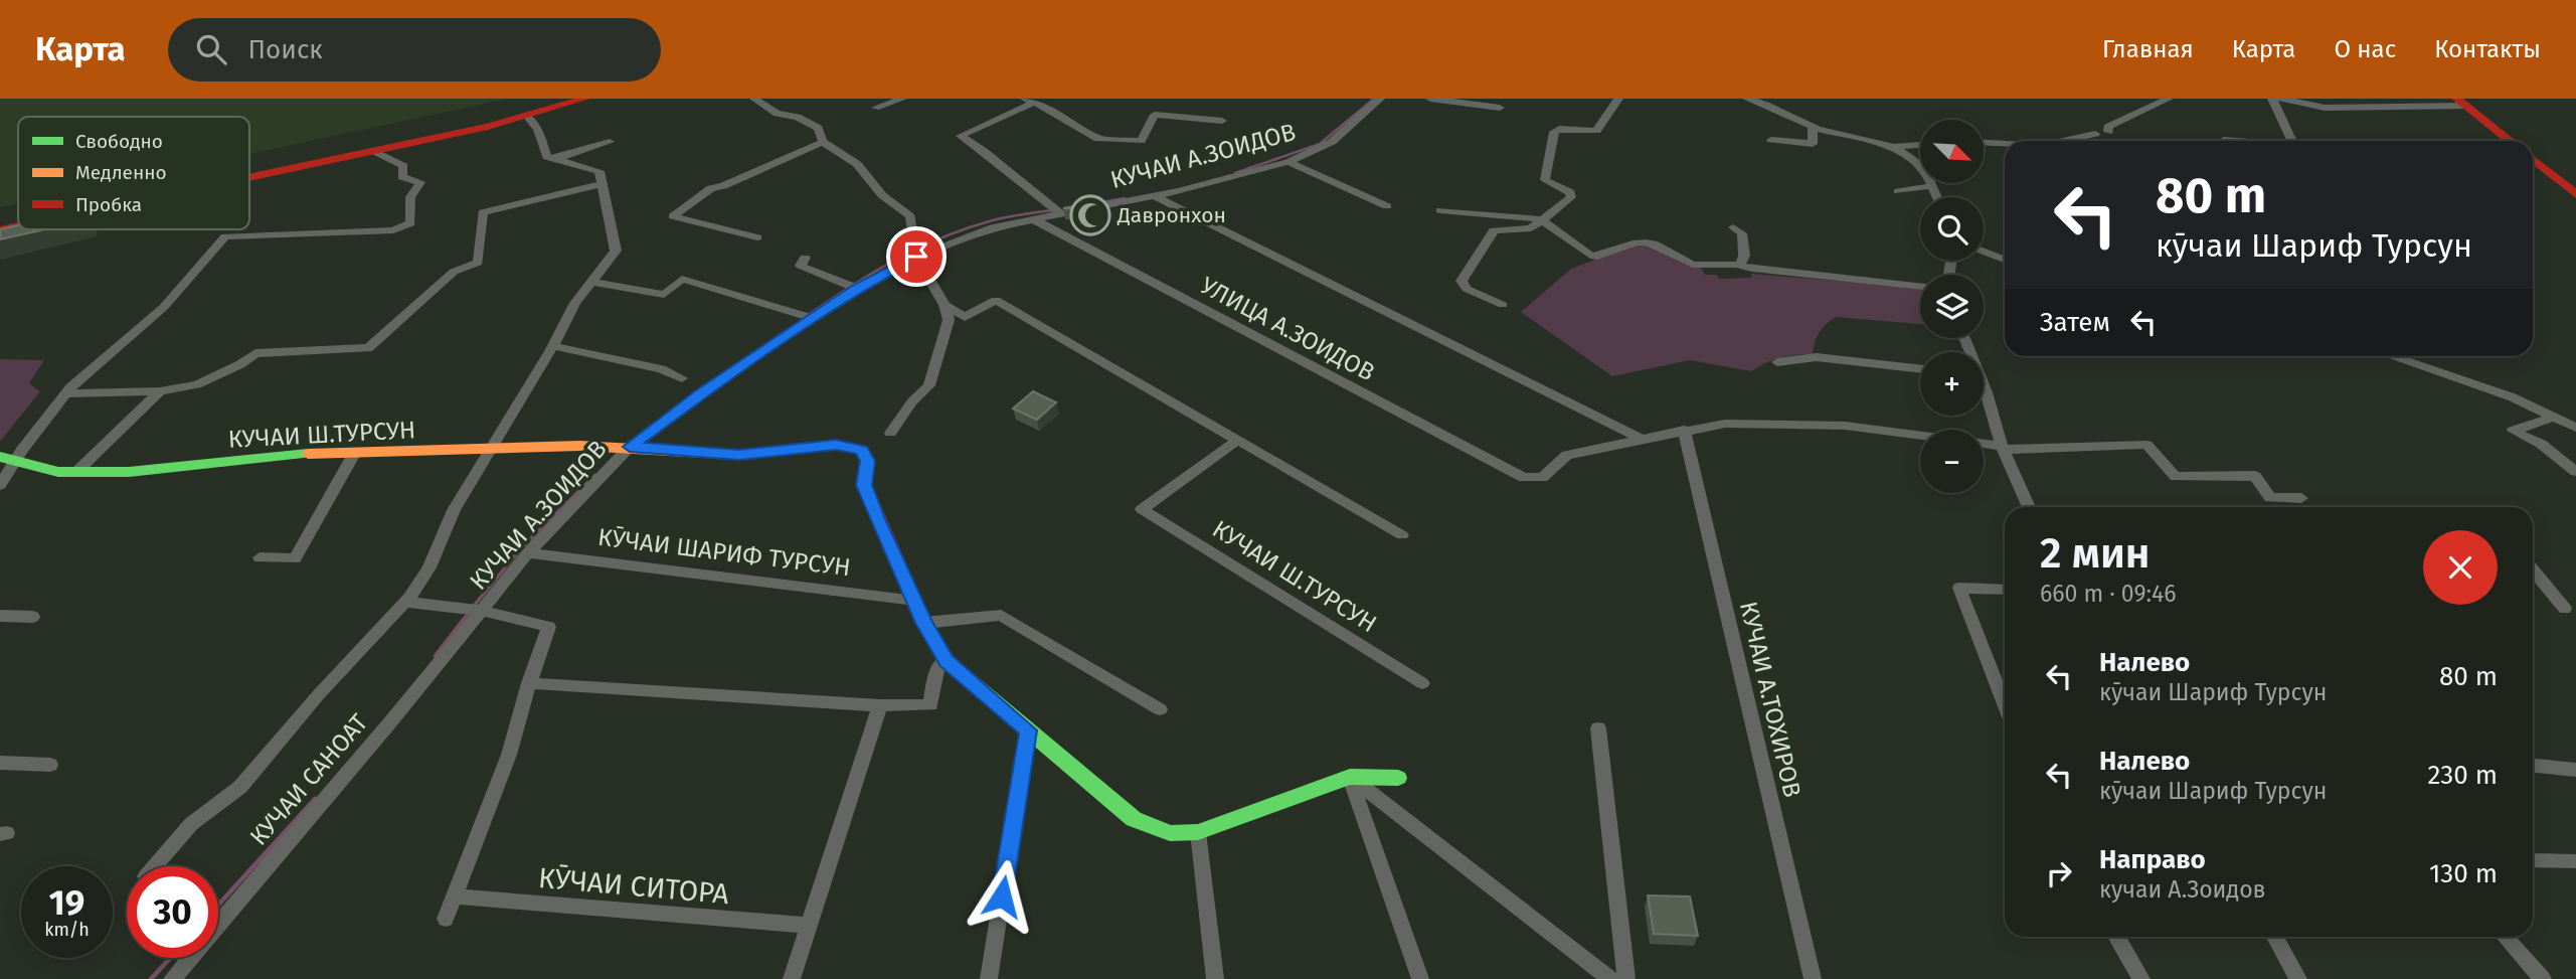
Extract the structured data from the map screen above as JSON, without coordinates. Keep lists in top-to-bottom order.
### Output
{
  "streets": {
    "main road": ["КУЧАИ Ш.ТУРСУН"],
    "street": [
      "КУЧАИ А.ЗОИДОВ",
      "УЛИЦА А.ЗОИДОВ",
      "КӮЧАИ ШАРИФ ТУРСУН",
      "КУЧАИ А.ТОХИРОВ",
      "КУЧАИ САНОАТ",
      "КӮЧАИ СИТОРА"
    ]
  },
  "crossings": [
    ["КУЧАИ А.ЗОИДОВ", "УЛИЦА А.ЗОИДОВ"],
    ["КУЧАИ А.ЗОИДОВ", "КУЧАИ Ш.ТУРСУН"],
    ["КУЧАИ А.ЗОИДОВ", "КӮЧАИ ШАРИФ ТУРСУН"],
    ["КУЧАИ А.ЗОИДОВ", "КУЧАИ САНОАТ"]
  ],
  "places": {
    "mosque": ["Давронхон"]
  },
  "legend": ["Свободно", "Медленно", "Пробка"],
  "north": "bottom right",
  "page": {
    "header": "Карта",
    "search": "Поиск",
    "nav": [
      "Главная",
      "Карта",
      "О нас",
      "Контакты"
    ],
    "map_buttons": ["+", "−"],
    "turn": ["80 m", "кӯчаи Шариф Турсун"],
    "then": "Затем",
    "heading": ["2 мин", "660 m · 09:46"],
    "list": [
      {
        "name": "Налево",
        "note": "кӯчаи Шариф Турсун",
        "value": "80 m"
      },
      {
        "name": "Налево",
        "note": "кӯчаи Шариф Турсун",
        "value": "230 m"
      },
      {
        "name": "Направо",
        "note": "кучаи А.Зоидов",
        "value": "130 m"
      }
    ],
    "speed": "19 km/h",
    "limit": "30"
  }
}
